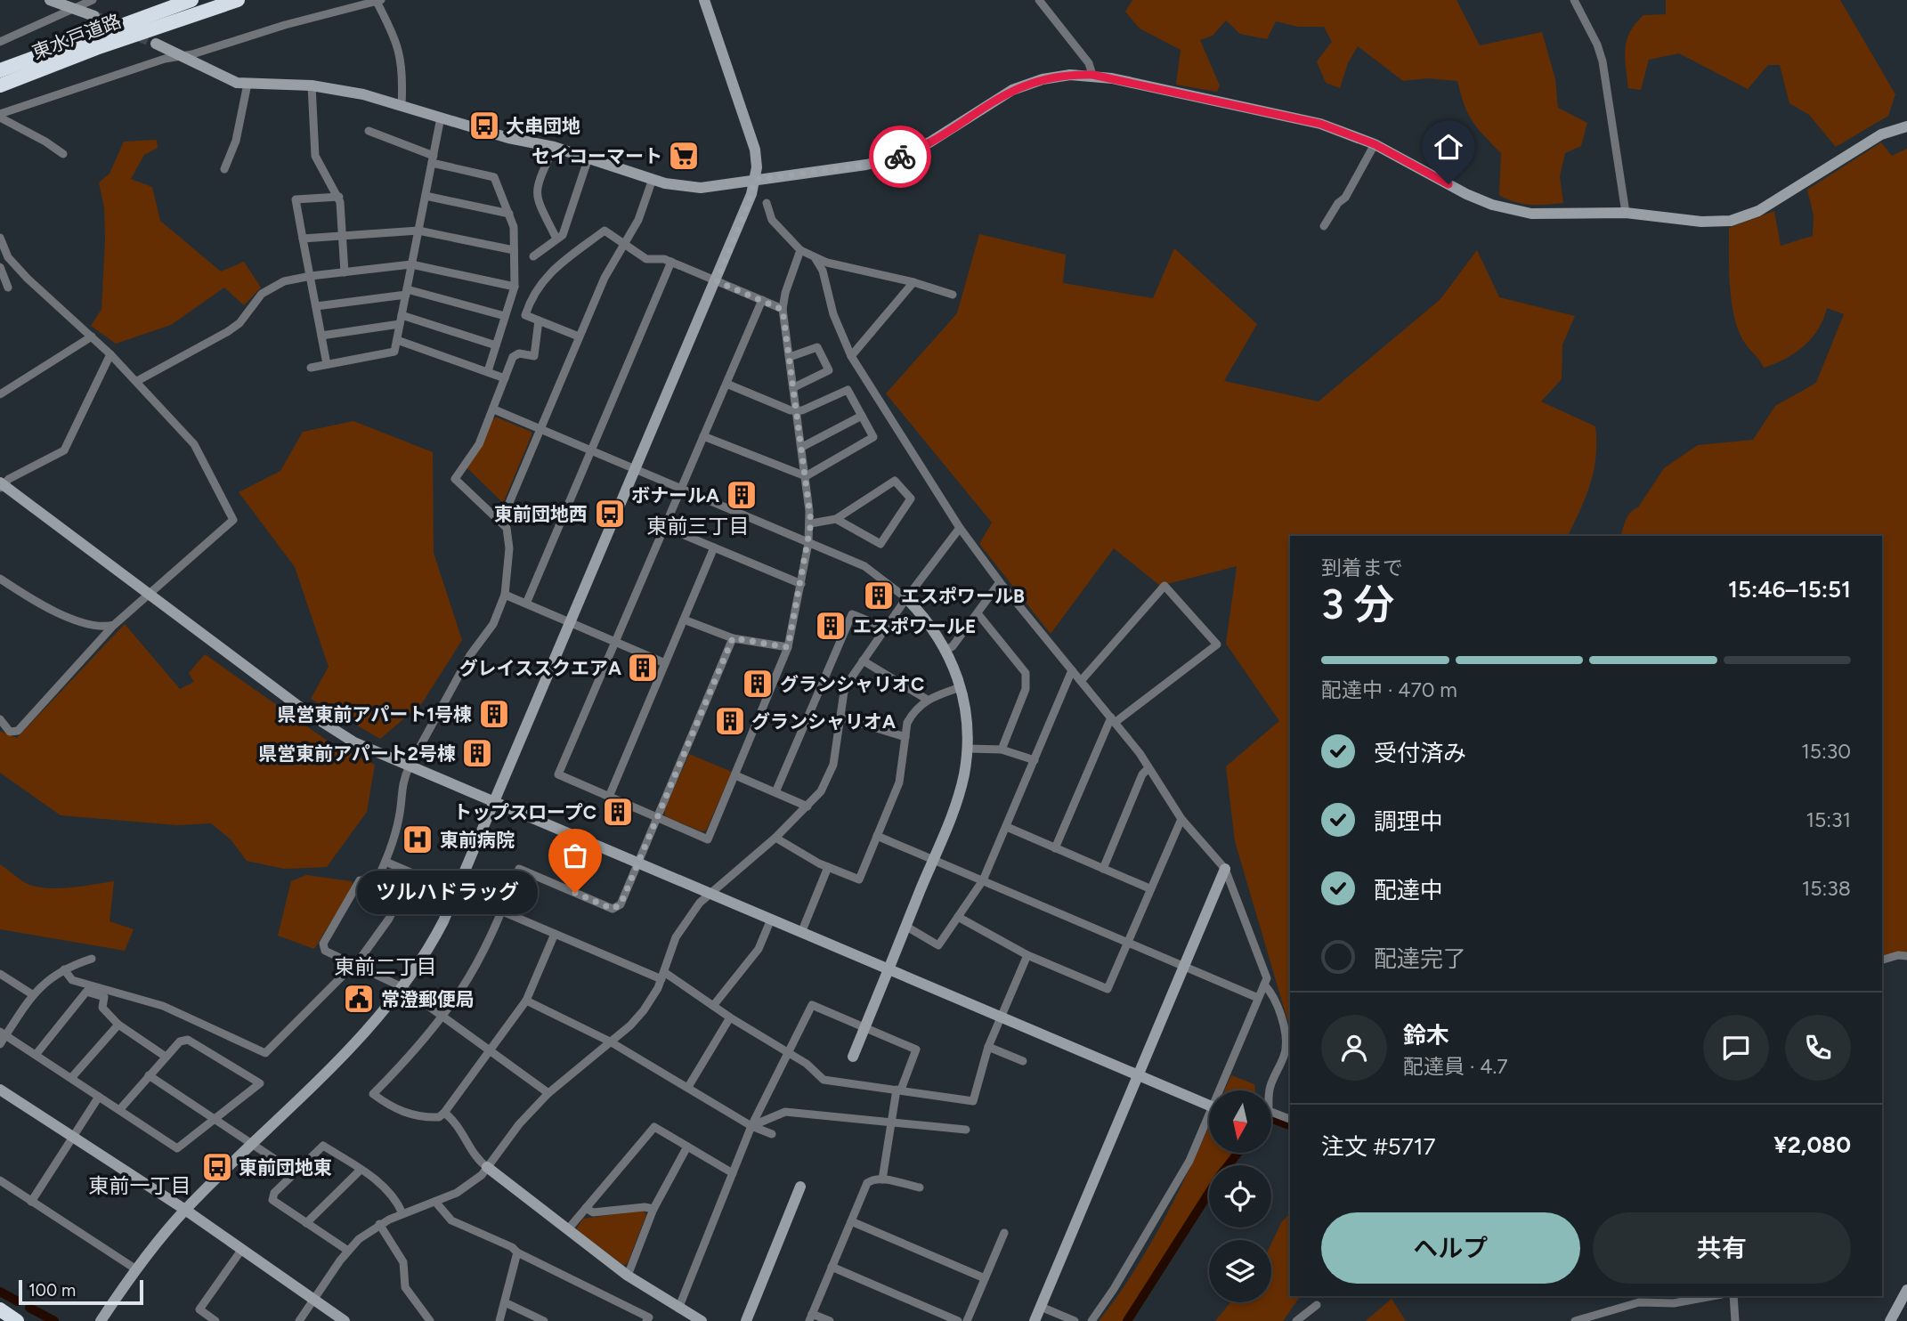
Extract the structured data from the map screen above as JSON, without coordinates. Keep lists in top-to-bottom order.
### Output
{
  "streets": {
    "highway": ["東水戸道路"]
  },
  "districts": ["東前三丁目", "東前二丁目", "東前一丁目"],
  "places": {
    "bus stop": ["大串団地", "東前団地西", "東前団地東"],
    "supermarket": ["セイコーマート"],
    "building": [
      "ボナールA",
      "エスポワールB",
      "エスポワールE",
      "グレイススクエアA",
      "グランシャリオC",
      "県営東前アパート1号棟",
      "グランシャリオA",
      "県営東前アパート2号棟",
      "トップスロープC"
    ],
    "hospital": ["東前病院"],
    "other": ["ツルハドラッグ"],
    "public building": ["常澄郵便局"]
  },
  "scale_bar": "100 m",
  "north": "bottom",
  "page": {
    "heading": ["3 分", "到着まで", "15:46–15:51"],
    "panel": [
      "鈴木",
      "配達員 · 4.7",
      "注文 #5717",
      "¥2,080"
    ],
    "bar": "配達中 · 470 m",
    "list": [
      ["受付済み", "15:30"],
      ["調理中", "15:31"],
      ["配達中", "15:38"],
      "配達完了"
    ],
    "bubble": "ツルハドラッグ",
    "buttons": ["ヘルプ", "共有"],
    "scale": "100 m"
  }
}
